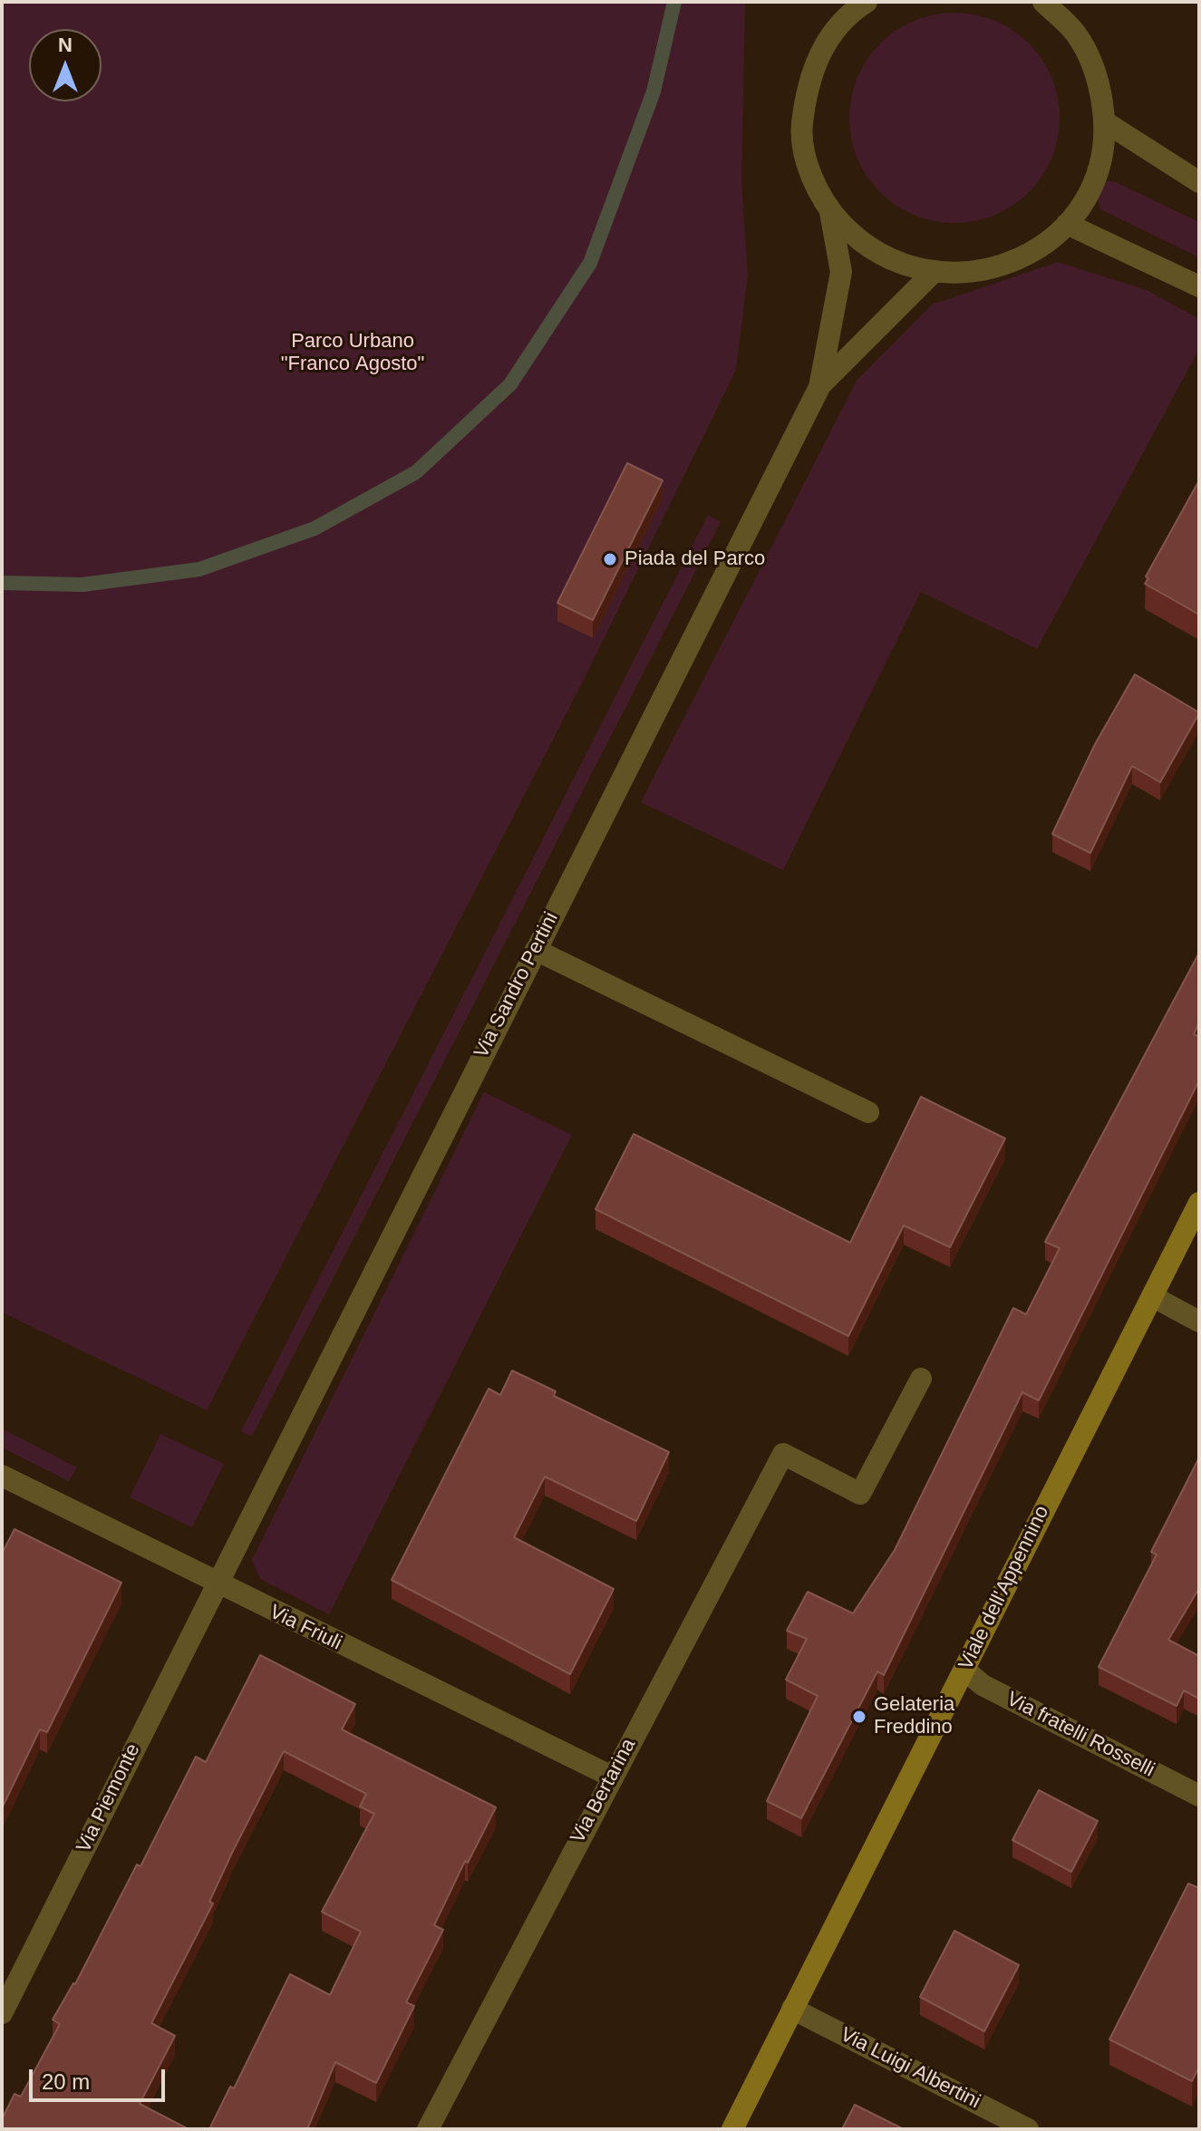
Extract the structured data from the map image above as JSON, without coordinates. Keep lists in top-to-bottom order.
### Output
{
  "streets": {
    "main road": ["Viale dell'Appennino"],
    "street": [
      "Via Sandro Pertini",
      "Via Friuli",
      "Via fratelli Rosselli",
      "Via Bertarina",
      "Via Piemonte",
      "Via Luigi Albertini"
    ]
  },
  "crossings": [
    ["Via Sandro Pertini", "Via Friuli"],
    ["Via Sandro Pertini", "Via Piemonte"],
    ["Viale dell'Appennino", "Via fratelli Rosselli"],
    ["Viale dell'Appennino", "Via Luigi Albertini"],
    ["Via Friuli", "Via Bertarina"],
    ["Via Friuli", "Via Piemonte"]
  ],
  "parks": ["Parco Urbano \"Franco Agosto\""],
  "places": ["Piada del Parco", "Gelateria Freddino"],
  "scale_bar": "20 m",
  "north": "top"
}
